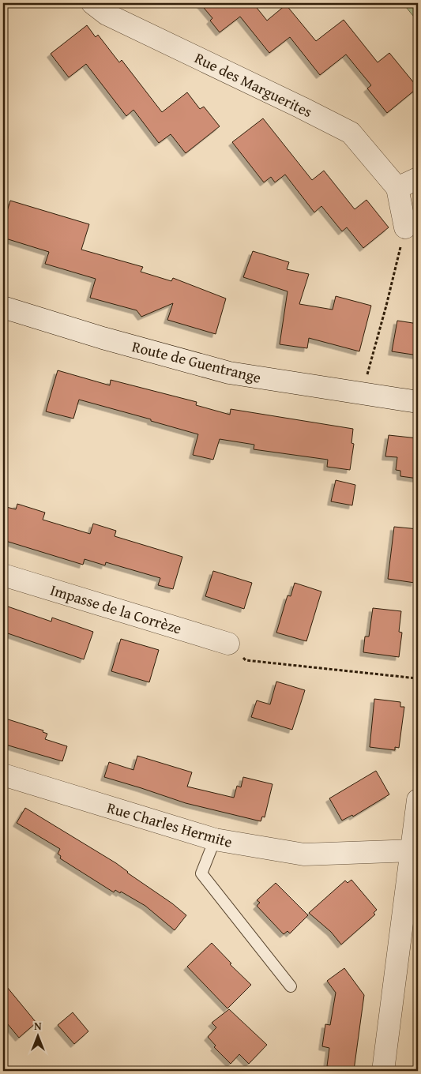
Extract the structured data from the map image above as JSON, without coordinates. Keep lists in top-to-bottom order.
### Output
{
  "streets": {
    "street": [
      "Rue des Marguerites",
      "Route de Guentrange",
      "Impasse de la Corrèze",
      "Rue Charles Hermite"
    ]
  },
  "north": "top"
}
